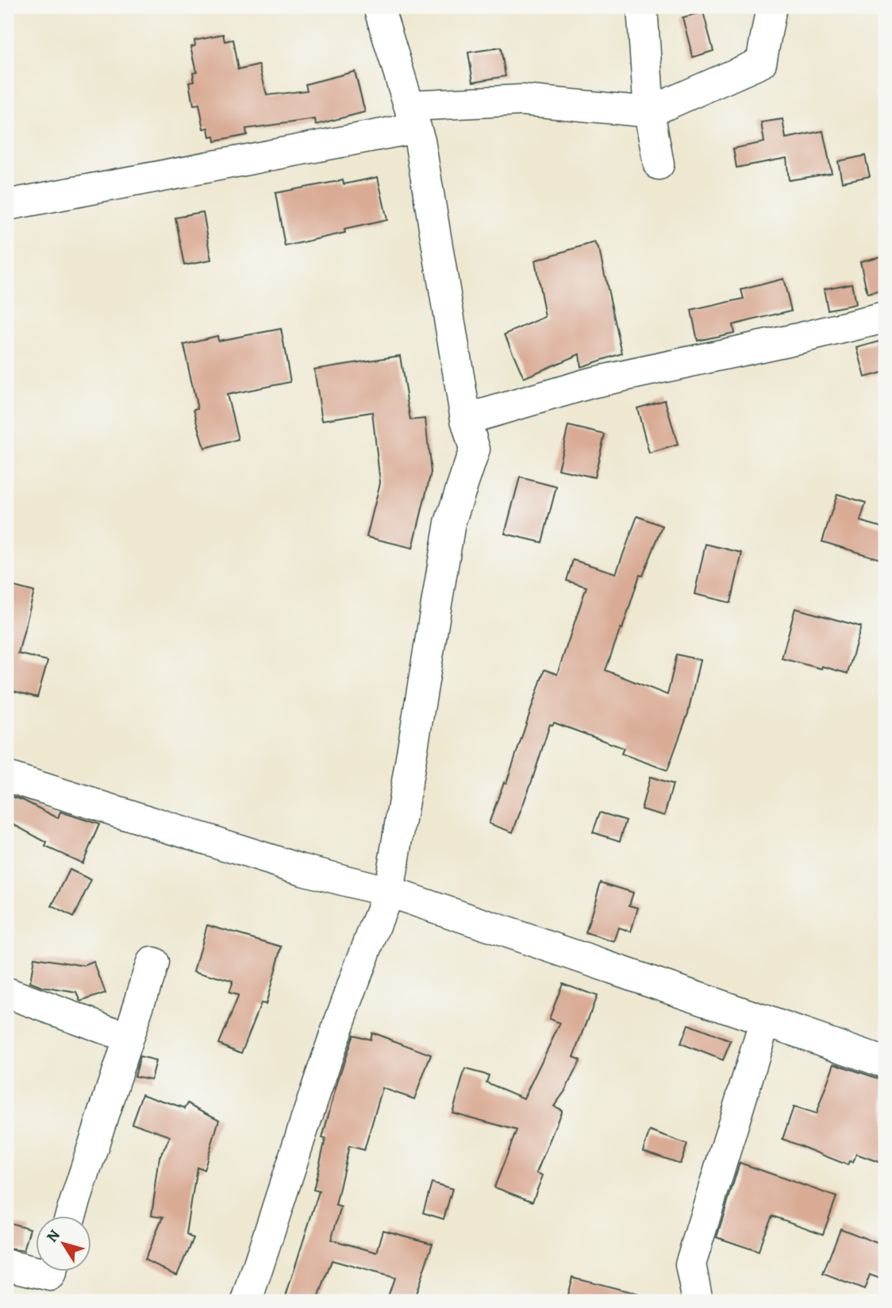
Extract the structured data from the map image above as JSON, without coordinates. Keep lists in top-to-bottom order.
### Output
{
  "north": "top left"
}
